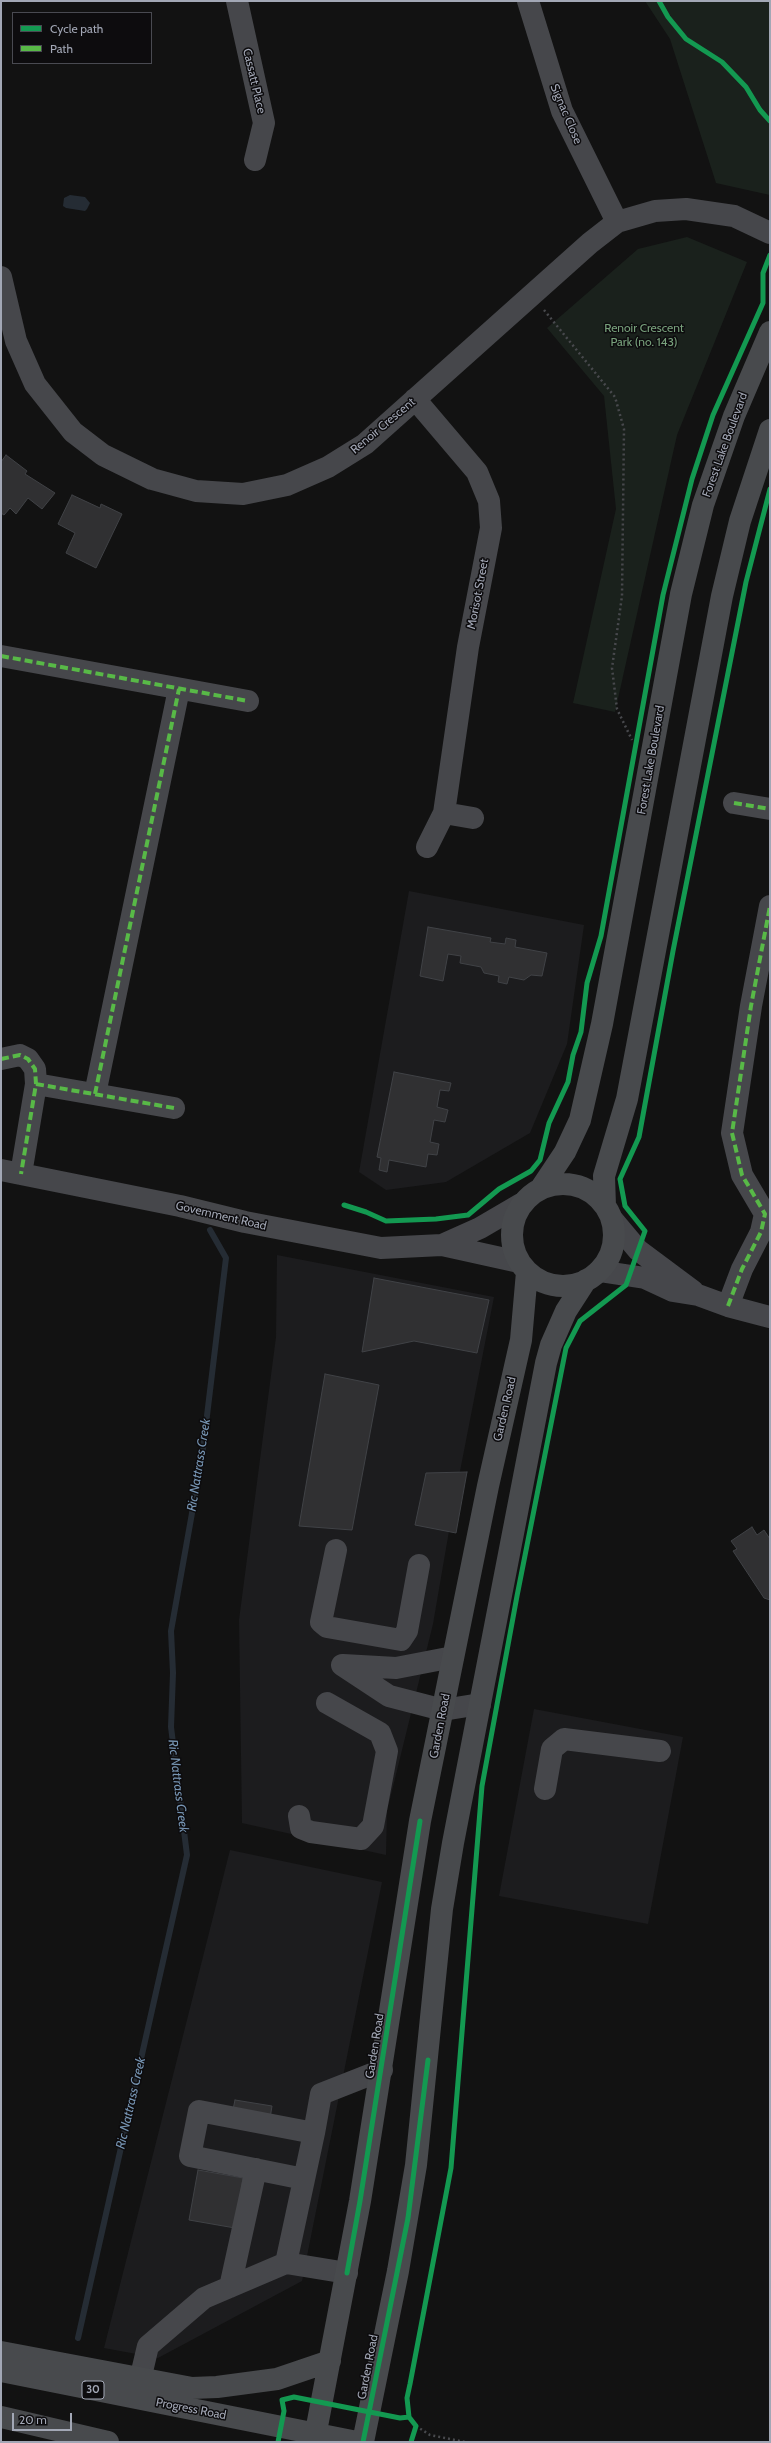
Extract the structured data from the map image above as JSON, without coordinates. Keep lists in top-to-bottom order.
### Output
{
  "streets": {
    "main road": [
      "Forest Lake Boulevard",
      "Garden Road",
      "30",
      "Progress Road"
    ],
    "street": [
      "Cassatt Place",
      "Signac Close",
      "Renoir Crescent",
      "Morisot Street",
      "Government Road"
    ]
  },
  "crossings": [
    ["Signac Close", "Renoir Crescent"],
    ["Renoir Crescent", "Morisot Street"],
    ["Forest Lake Boulevard", "Government Road"],
    ["Forest Lake Boulevard", "Garden Road"],
    ["Government Road", "Garden Road"],
    ["Garden Road", "Progress Road"]
  ],
  "water": ["Ric Nattrass Creek"],
  "parks": ["Renoir Crescent Park (no. 143)"],
  "legend": ["Cycle path", "Path"],
  "scale_bar": "20 m"
}
